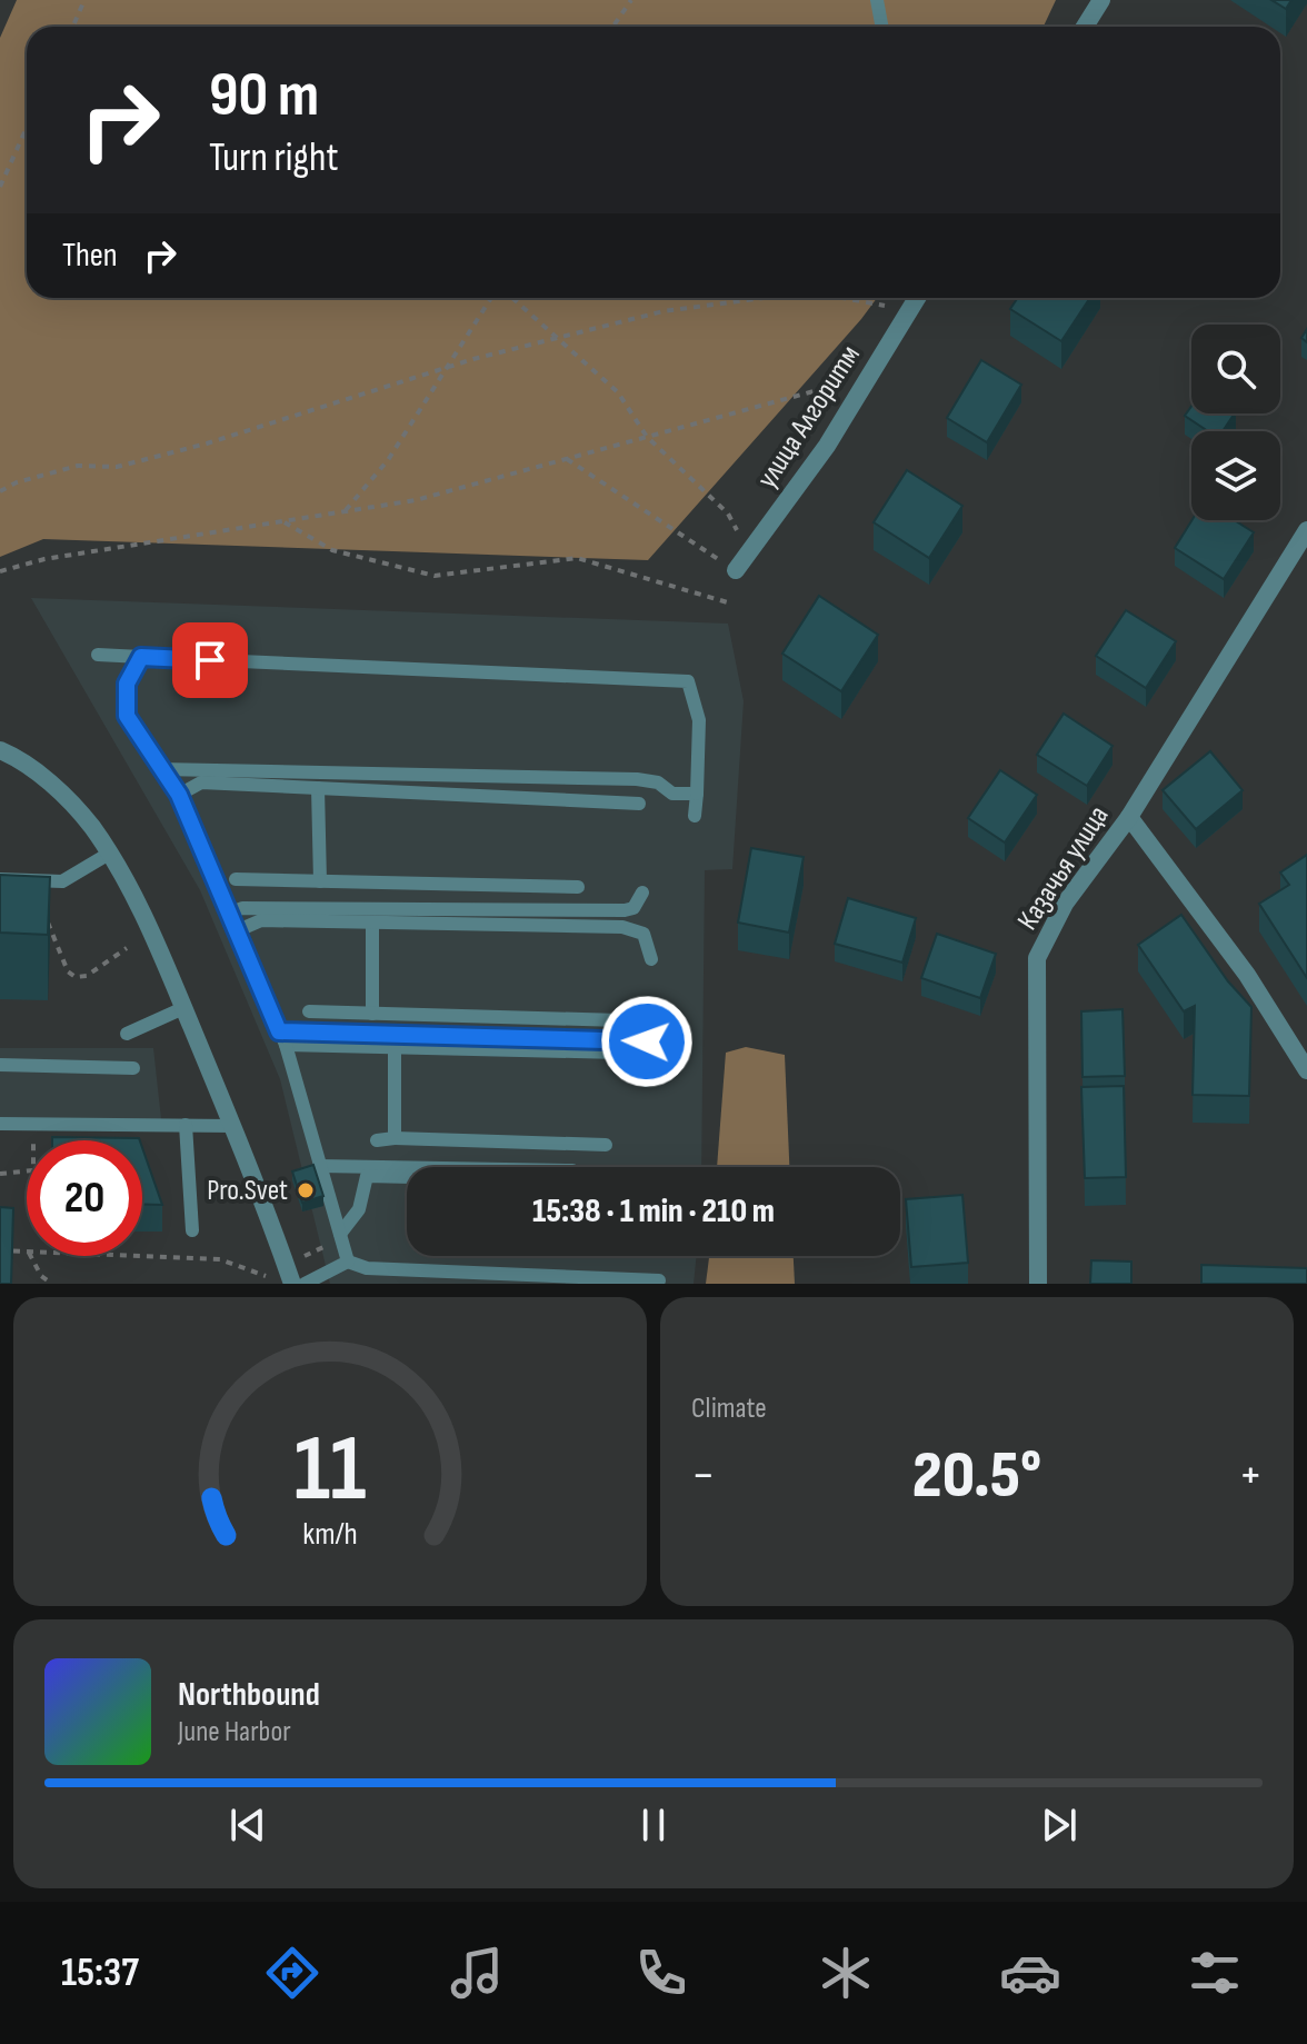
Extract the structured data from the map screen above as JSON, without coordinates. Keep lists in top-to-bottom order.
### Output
{
  "streets": {
    "street": ["улица Алгоритм", "Казачья улица"]
  },
  "places": ["Pro.Svet"],
  "page": {
    "turn": ["90 m", "Turn right"],
    "then": "Then",
    "limit": "20",
    "trip": "15:38 · 1 min · 210 m",
    "tile": "Climate",
    "heat": ["−", "20.5°", "+"],
    "song": ["Northbound", "June Harbor"],
    "tabs": "15:37",
    "gauge": ["11", "km/h"]
  }
}
